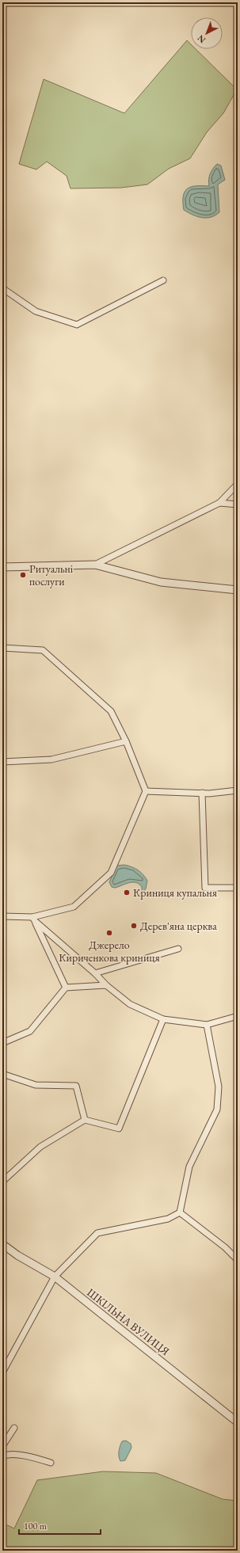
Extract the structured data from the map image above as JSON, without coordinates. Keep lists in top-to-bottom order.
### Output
{
  "streets": {
    "street": ["ШКІЛЬНА ВУЛИЦЯ"]
  },
  "places": [
    "Ритуальні послуги",
    "Криниця купальня",
    "Дерев'яна церква",
    "Джерело Кириченкова криниця"
  ],
  "scale_bar": "100 m",
  "north": "bottom left"
}
